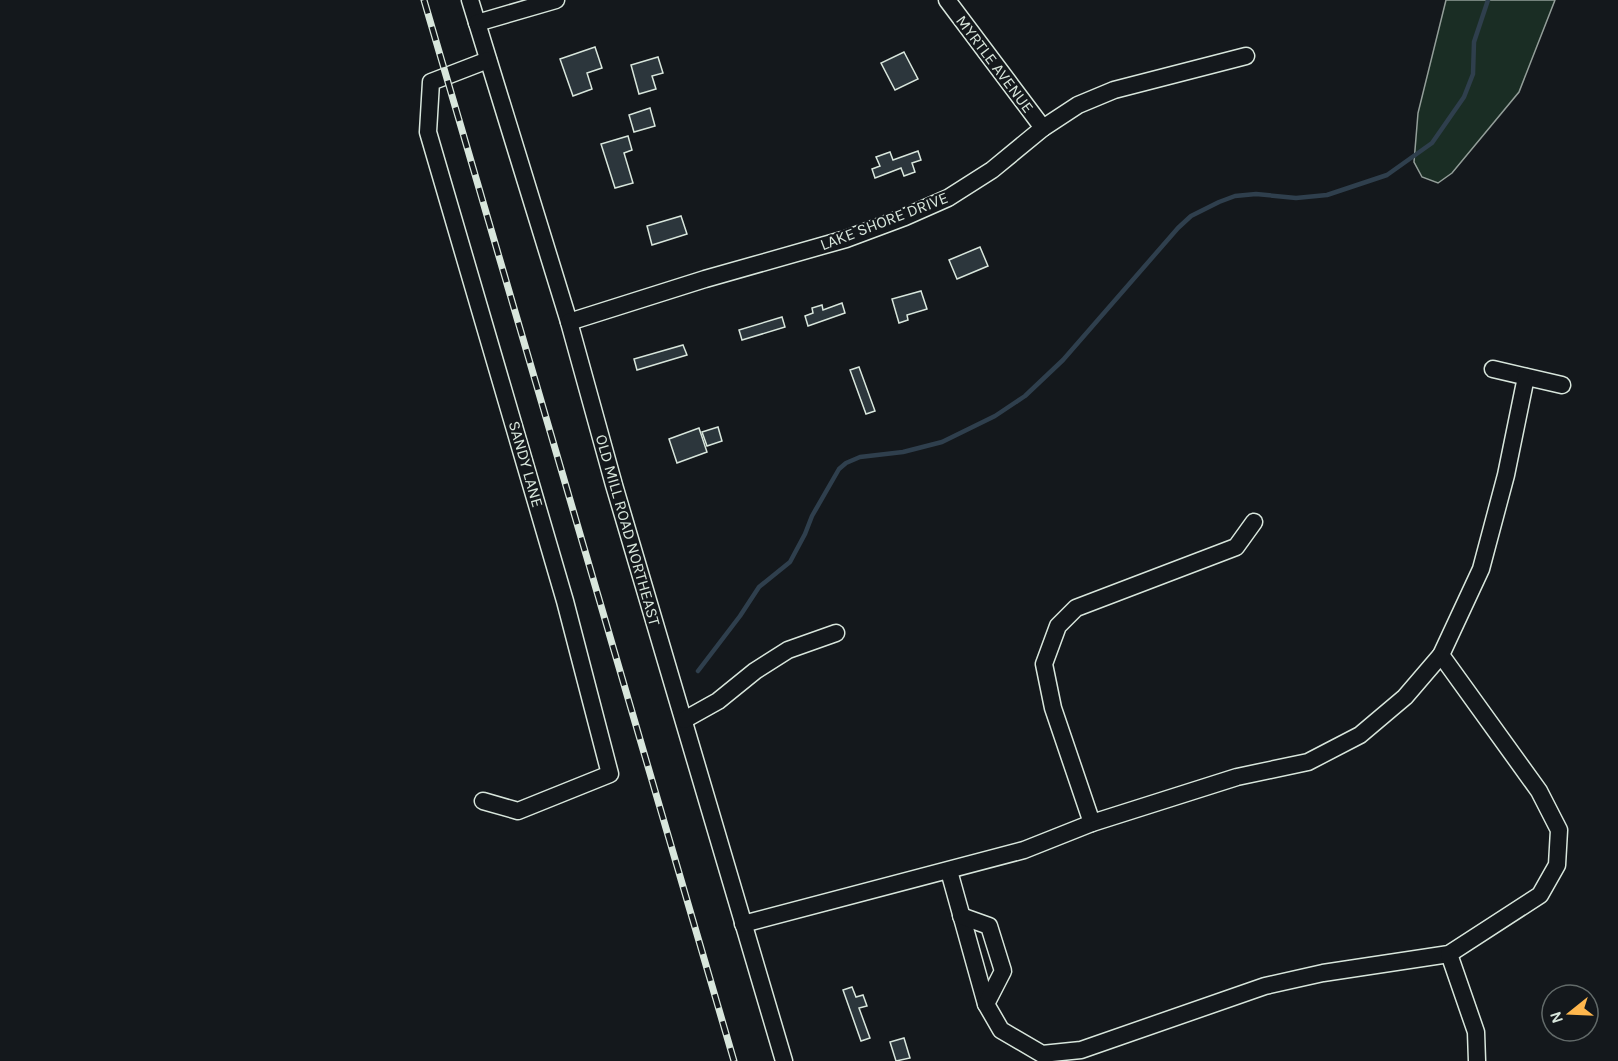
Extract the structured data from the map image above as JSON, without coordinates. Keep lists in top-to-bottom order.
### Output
{
  "streets": {
    "street": [
      "MYRTLE AVENUE",
      "LAKE SHORE DRIVE",
      "SANDY LANE",
      "OLD MILL ROAD NORTHEAST"
    ]
  },
  "crossings": [
    ["MYRTLE AVENUE", "LAKE SHORE DRIVE"],
    ["LAKE SHORE DRIVE", "OLD MILL ROAD NORTHEAST"],
    ["SANDY LANE", "OLD MILL ROAD NORTHEAST"]
  ],
  "north": "left"
}
